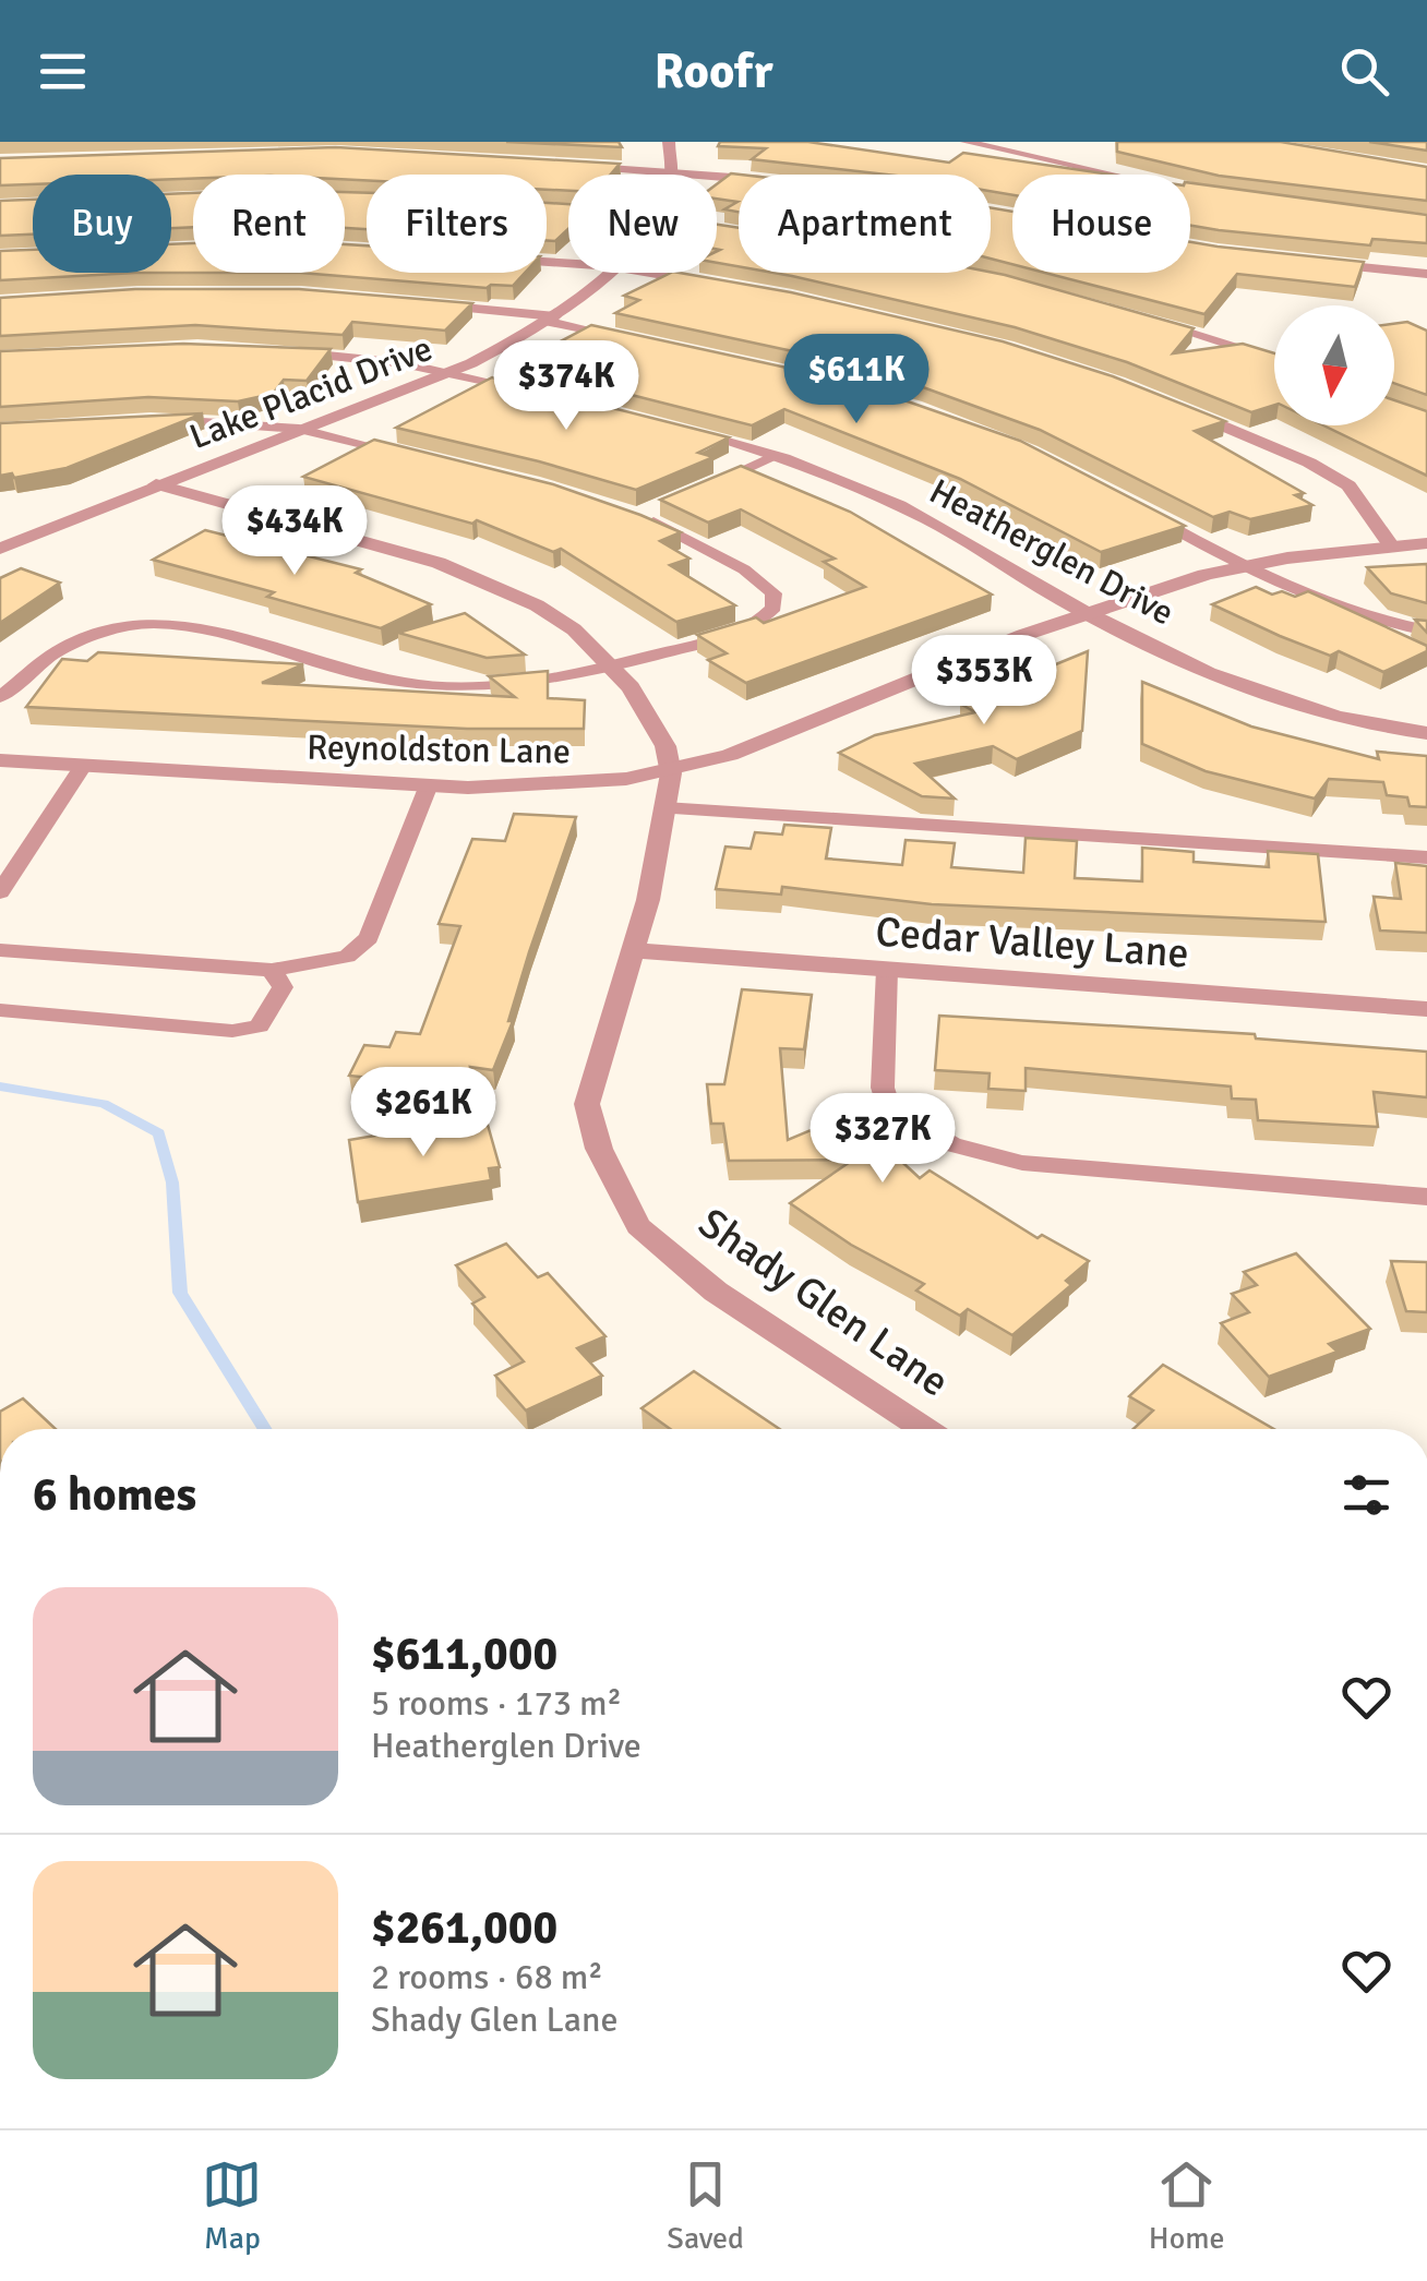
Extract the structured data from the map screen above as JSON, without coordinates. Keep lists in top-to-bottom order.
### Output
{
  "streets": {
    "street": [
      "Lake Placid Drive",
      "Heatherglen Drive",
      "Reynoldston Lane",
      "Cedar Valley Lane",
      "Shady Glen Lane"
    ]
  },
  "crossings": [
    ["Lake Placid Drive", "Shady Glen Lane"],
    ["Heatherglen Drive", "Reynoldston Lane"],
    ["Reynoldston Lane", "Shady Glen Lane"],
    ["Cedar Valley Lane", "Shady Glen Lane"]
  ],
  "north": "bottom",
  "page": {
    "header": "Roofr",
    "chip": [
      "Buy",
      "Rent",
      "Filters",
      "New",
      "Apartment",
      "House"
    ],
    "price": [
      "$611K",
      "$374K",
      "$434K",
      "$353K",
      "$261K",
      "$327K"
    ],
    "heading": "6 homes",
    "list": [
      {
        "name": "$611,000",
        "note": "5 rooms · 173 m² · Heatherglen Drive"
      },
      {
        "name": "$261,000",
        "note": "2 rooms · 68 m² · Shady Glen Lane"
      }
    ],
    "tabs": ["Map", "Saved", "Home"]
  }
}
